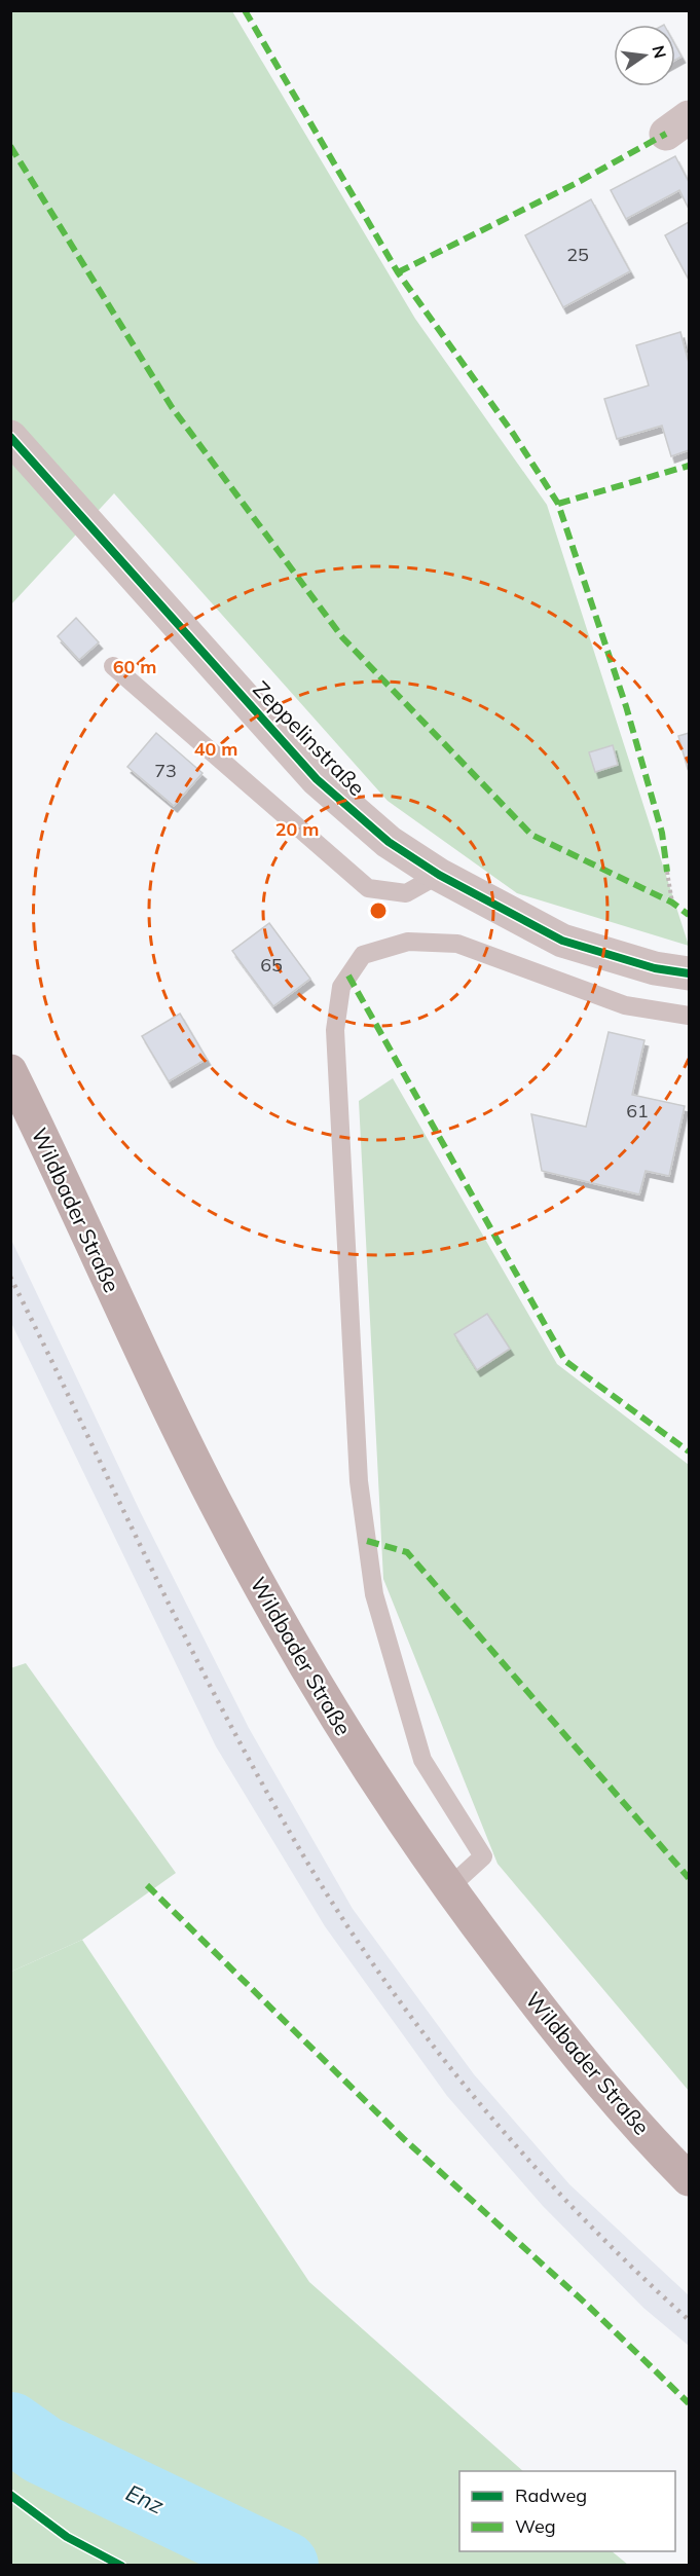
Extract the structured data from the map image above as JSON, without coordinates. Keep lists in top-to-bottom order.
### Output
{
  "streets": {
    "main road": ["Wildbader Straße"],
    "street": ["Zeppelinstraße"]
  },
  "water": ["Enz"],
  "house_numbers": [
    "25",
    "73",
    "65",
    "61"
  ],
  "legend": ["Radweg", "Weg"],
  "north": "right",
  "rings": ["60 m", "40 m", "20 m"]
}
